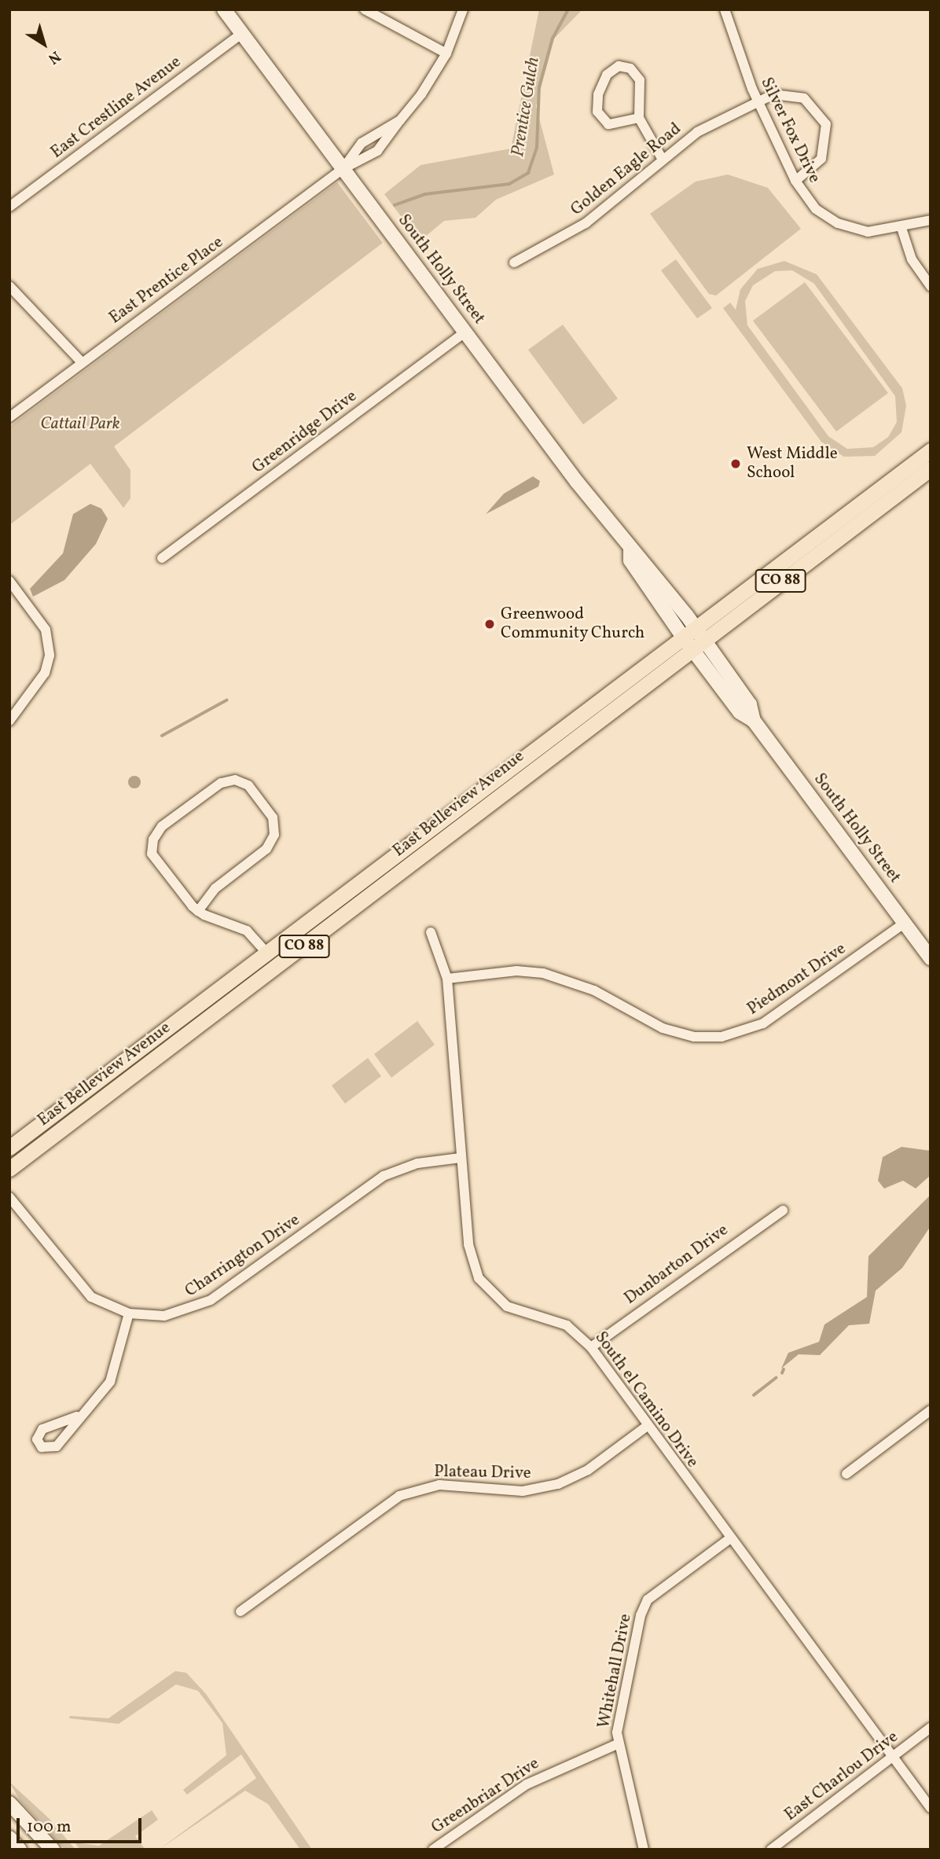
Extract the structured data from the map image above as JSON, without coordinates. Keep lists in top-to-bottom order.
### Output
{
  "streets": {
    "main road": ["CO 88", "East Belleview Avenue"],
    "street": [
      "East Crestline Avenue",
      "Silver Fox Drive",
      "Golden Eagle Road",
      "South Holly Street",
      "East Prentice Place",
      "Greenridge Drive",
      "Piedmont Drive",
      "Charrington Drive",
      "Dunbarton Drive",
      "South el Camino Drive",
      "Plateau Drive",
      "Whitehall Drive",
      "East Charlou Drive",
      "Greenbriar Drive"
    ]
  },
  "crossings": [
    ["East Crestline Avenue", "South Holly Street"],
    ["Silver Fox Drive", "Golden Eagle Road"],
    ["South Holly Street", "East Prentice Place"],
    ["South Holly Street", "Greenridge Drive"],
    ["South Holly Street", "East Belleview Avenue"],
    ["South Holly Street", "Piedmont Drive"],
    ["Piedmont Drive", "South el Camino Drive"],
    ["Charrington Drive", "South el Camino Drive"],
    ["Dunbarton Drive", "South el Camino Drive"],
    ["South el Camino Drive", "Plateau Drive"],
    ["South el Camino Drive", "Whitehall Drive"],
    ["South el Camino Drive", "East Charlou Drive"],
    ["Whitehall Drive", "Greenbriar Drive"]
  ],
  "water": ["Prentice Gulch"],
  "parks": ["Cattail Park"],
  "places": ["West Middle School", "Greenwood Community Church"],
  "scale_bar": "100 m",
  "north": "bottom right"
}
